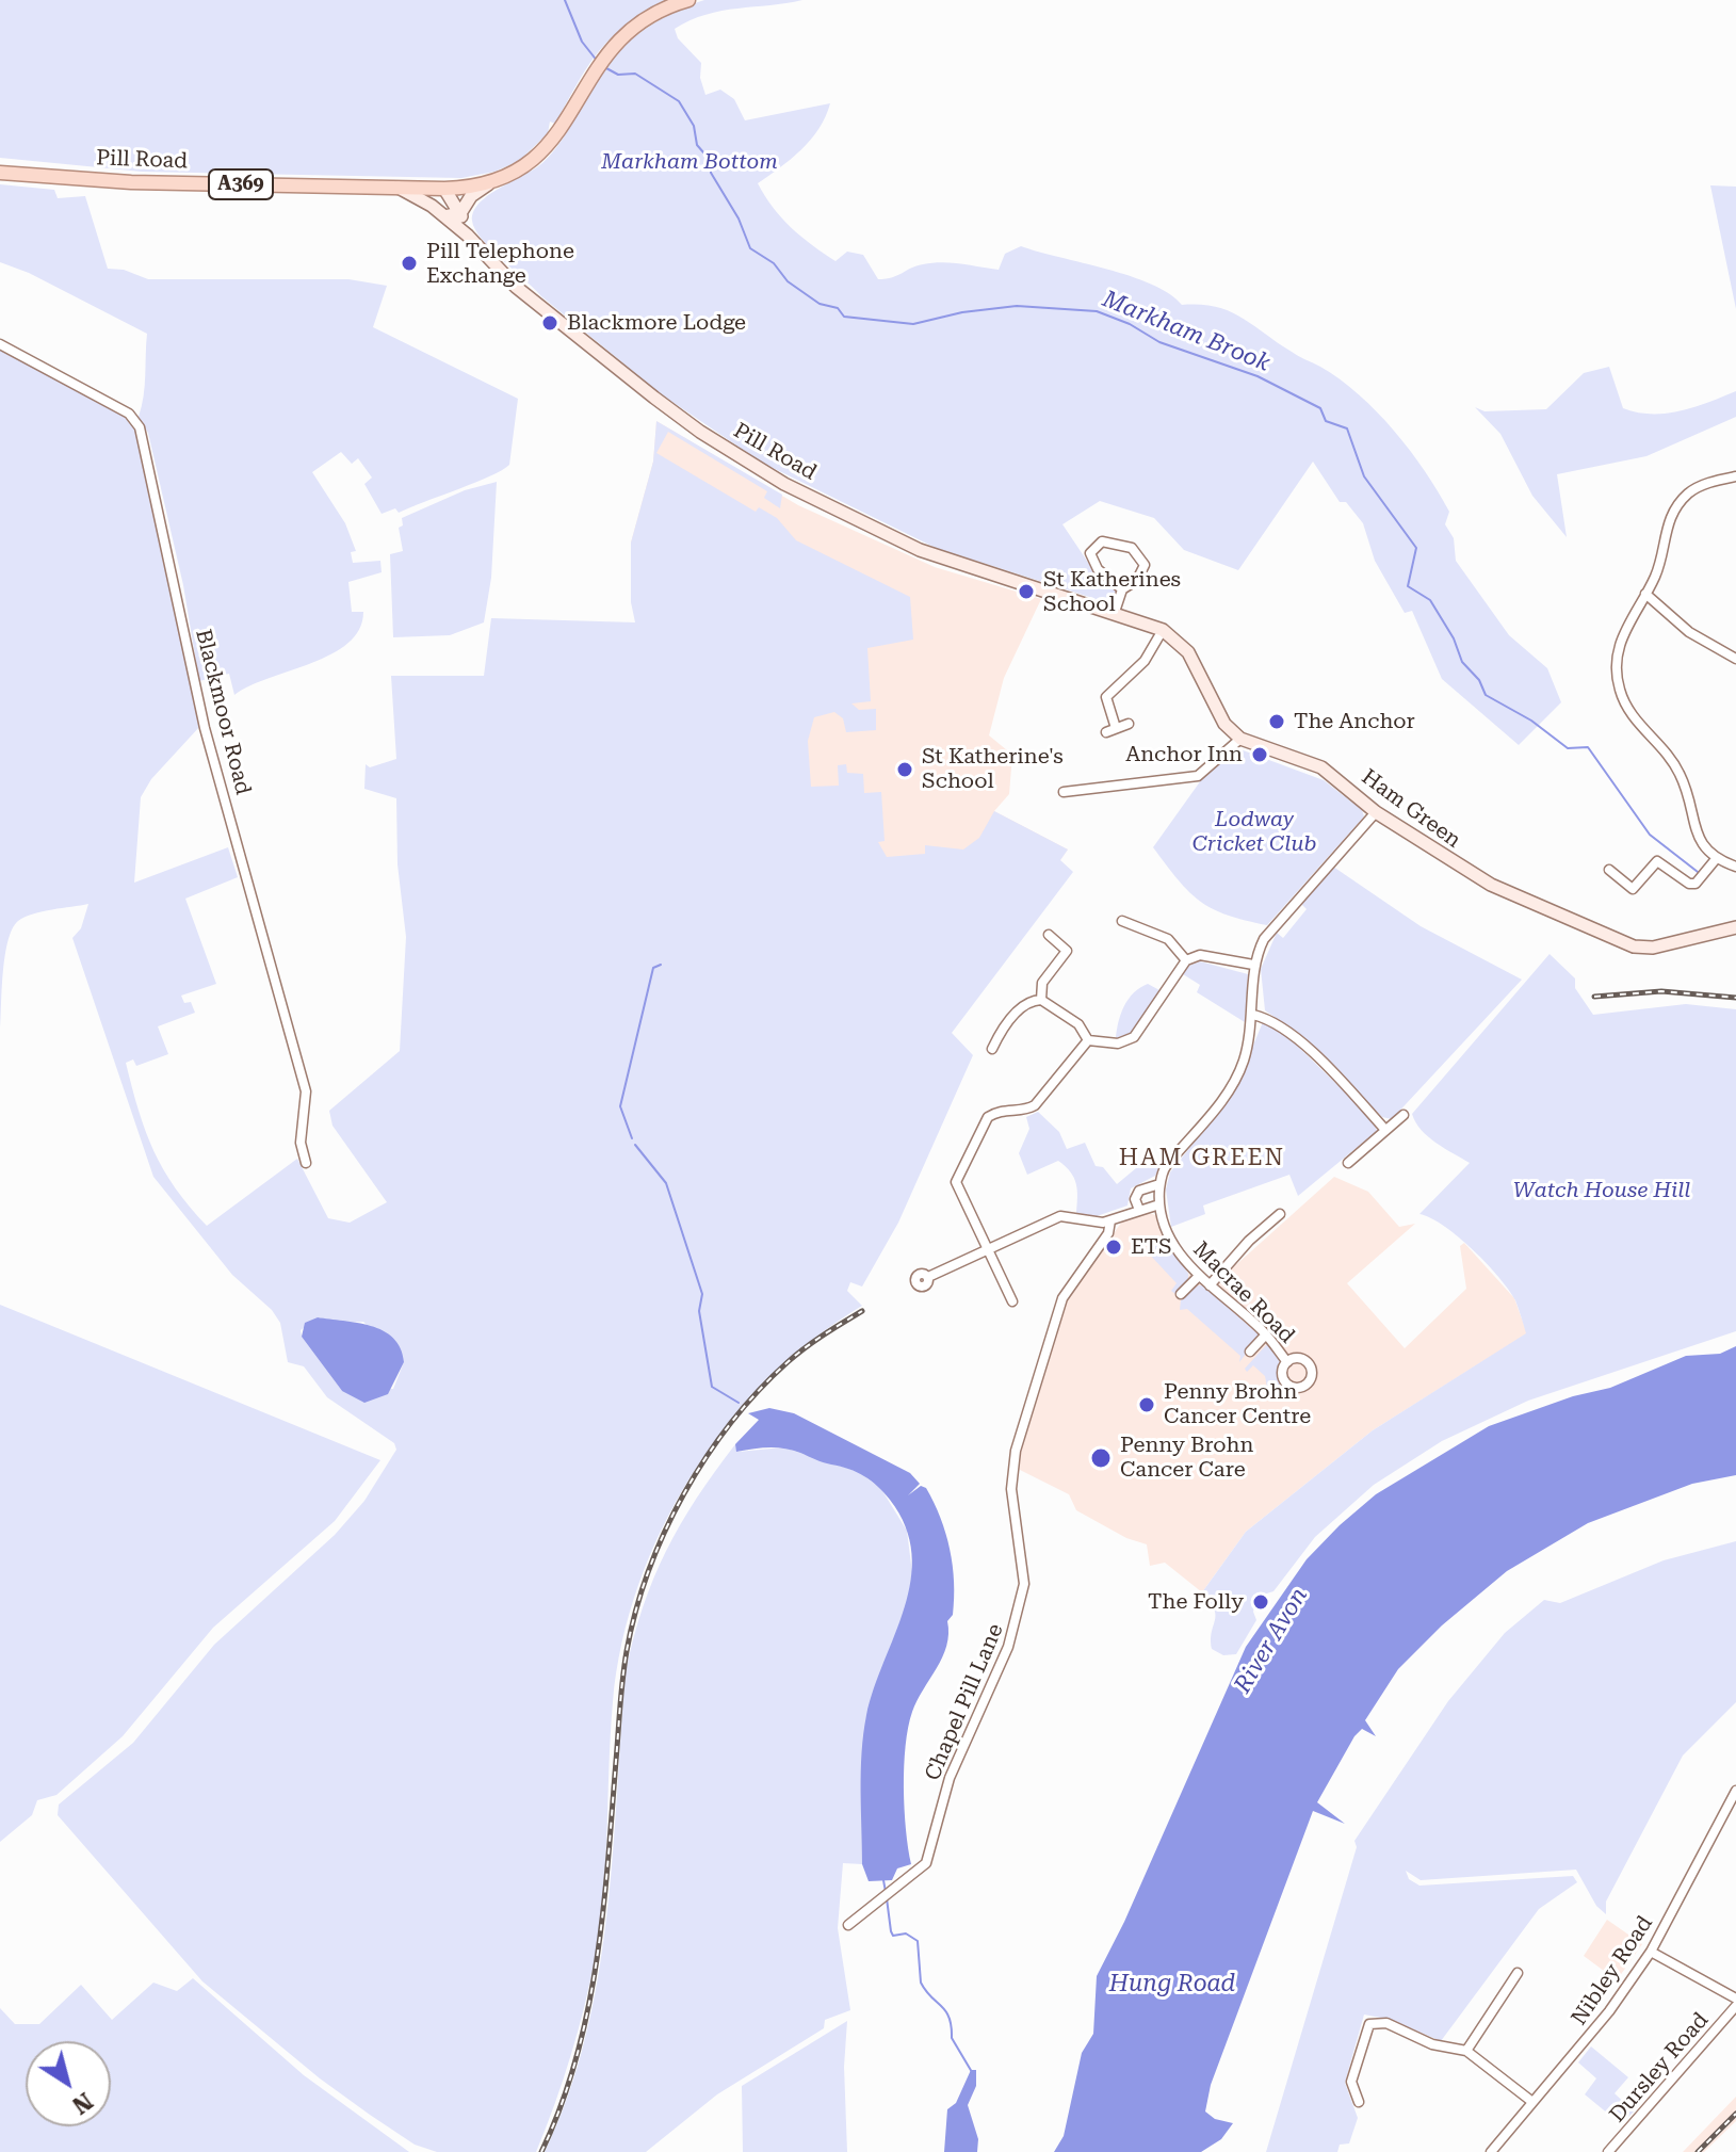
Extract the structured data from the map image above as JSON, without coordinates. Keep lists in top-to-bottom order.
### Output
{
  "streets": {
    "main road": ["Pill Road", "A369"],
    "street": [
      "Blackmoor Road",
      "Ham Green",
      "Macrae Road",
      "Chapel Pill Lane",
      "Nibley Road",
      "Dursley Road"
    ]
  },
  "crossings": [
    ["Pill Road", "A369"],
    ["Ham Green", "Macrae Road"]
  ],
  "districts": ["HAM GREEN"],
  "water": ["Markham Brook", "River Avon", "Hung Road"],
  "parks": ["Markham Bottom", "Lodway Cricket Club", "Watch House Hill"],
  "places": [
    "Pill Telephone Exchange",
    "Blackmore Lodge",
    "St Katherines School",
    "The Anchor",
    "Anchor Inn",
    "St Katherine's School",
    "ETS",
    "Penny Brohn Cancer Centre",
    "Penny Brohn Cancer Care",
    "The Folly"
  ],
  "north": "bottom right"
}
